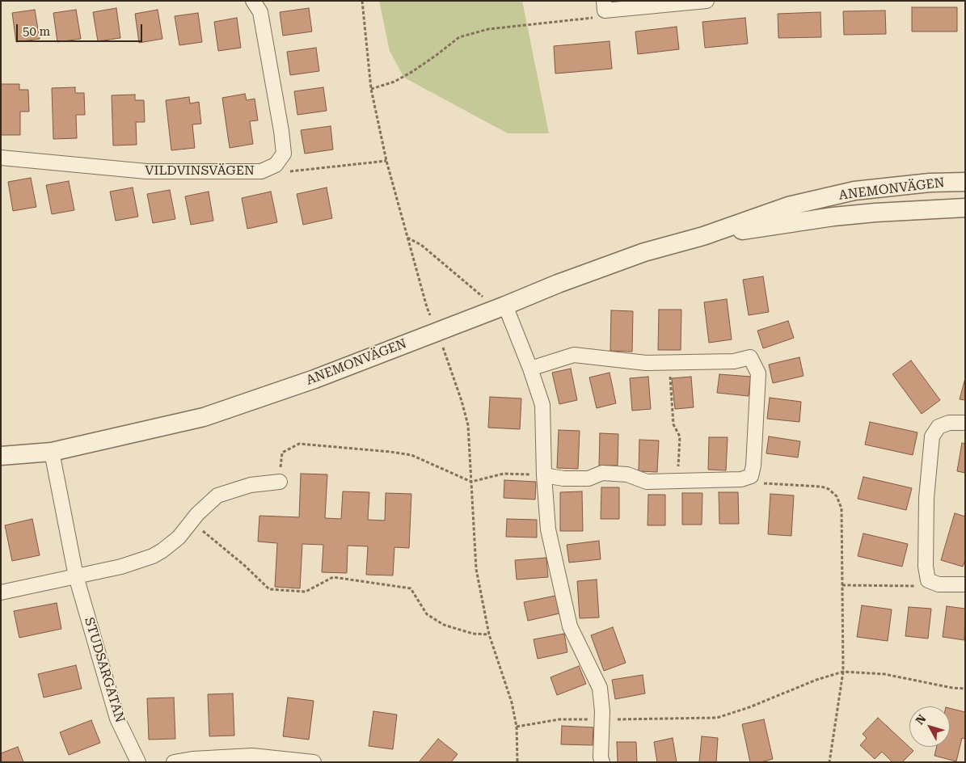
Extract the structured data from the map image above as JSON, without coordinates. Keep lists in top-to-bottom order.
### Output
{
  "streets": {
    "street": ["VILDVINSVÄGEN", "ANEMONVÄGEN", "STUDSARGATAN"]
  },
  "crossings": [
    ["ANEMONVÄGEN", "STUDSARGATAN"]
  ],
  "scale_bar": "50 m",
  "north": "top left"
}
